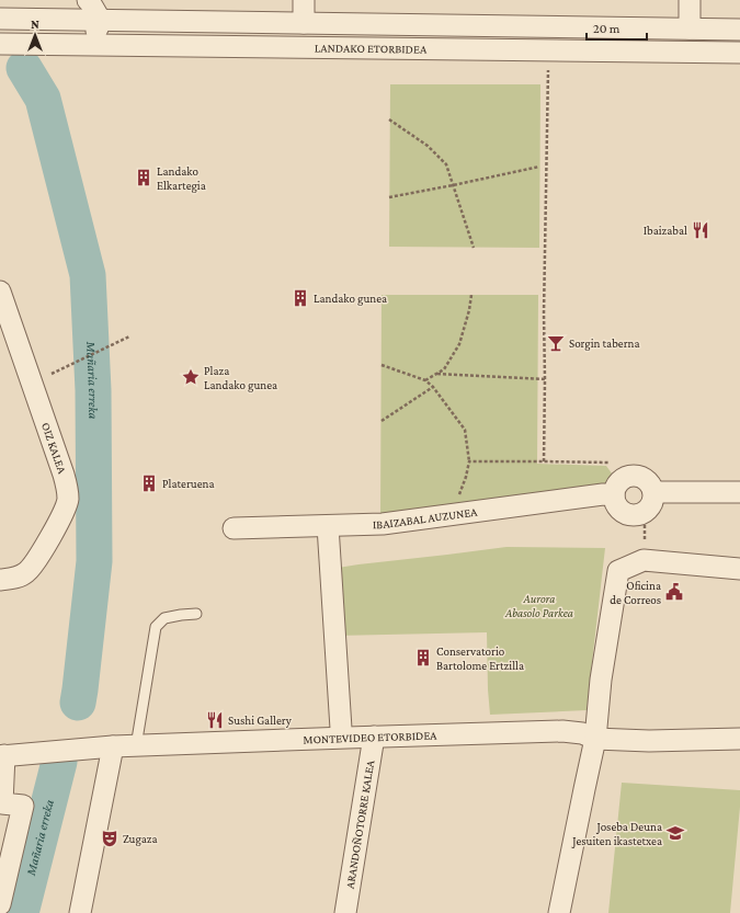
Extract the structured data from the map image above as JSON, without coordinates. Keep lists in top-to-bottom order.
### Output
{
  "streets": {
    "street": [
      "LANDAKO ETORBIDEA",
      "OIZ KALEA",
      "IBAIZABAL AUZUNEA",
      "MONTEVIDEO ETORBIDEA",
      "ARANDOÑOTORRE KALEA"
    ]
  },
  "crossings": [
    ["MONTEVIDEO ETORBIDEA", "ARANDOÑOTORRE KALEA"]
  ],
  "water": ["Mañaria erreka"],
  "parks": ["Aurora Abasolo Parkea"],
  "places": {
    "building": [
      "Landako Elkartegia",
      "Landako gunea",
      "Plateruena",
      "Conservatorio Bartolome Ertzilla"
    ],
    "restaurant": ["Ibaizabal", "Sushi Gallery"],
    "bar": ["Sorgin taberna"],
    "place": ["Plaza Landako gunea"],
    "public building": ["Oficina de Correos"],
    "school or university": ["Joseba Deuna Jesuiten ikastetxea"],
    "theatre": ["Zugaza"]
  },
  "scale_bar": "20 m",
  "north": "top"
}
